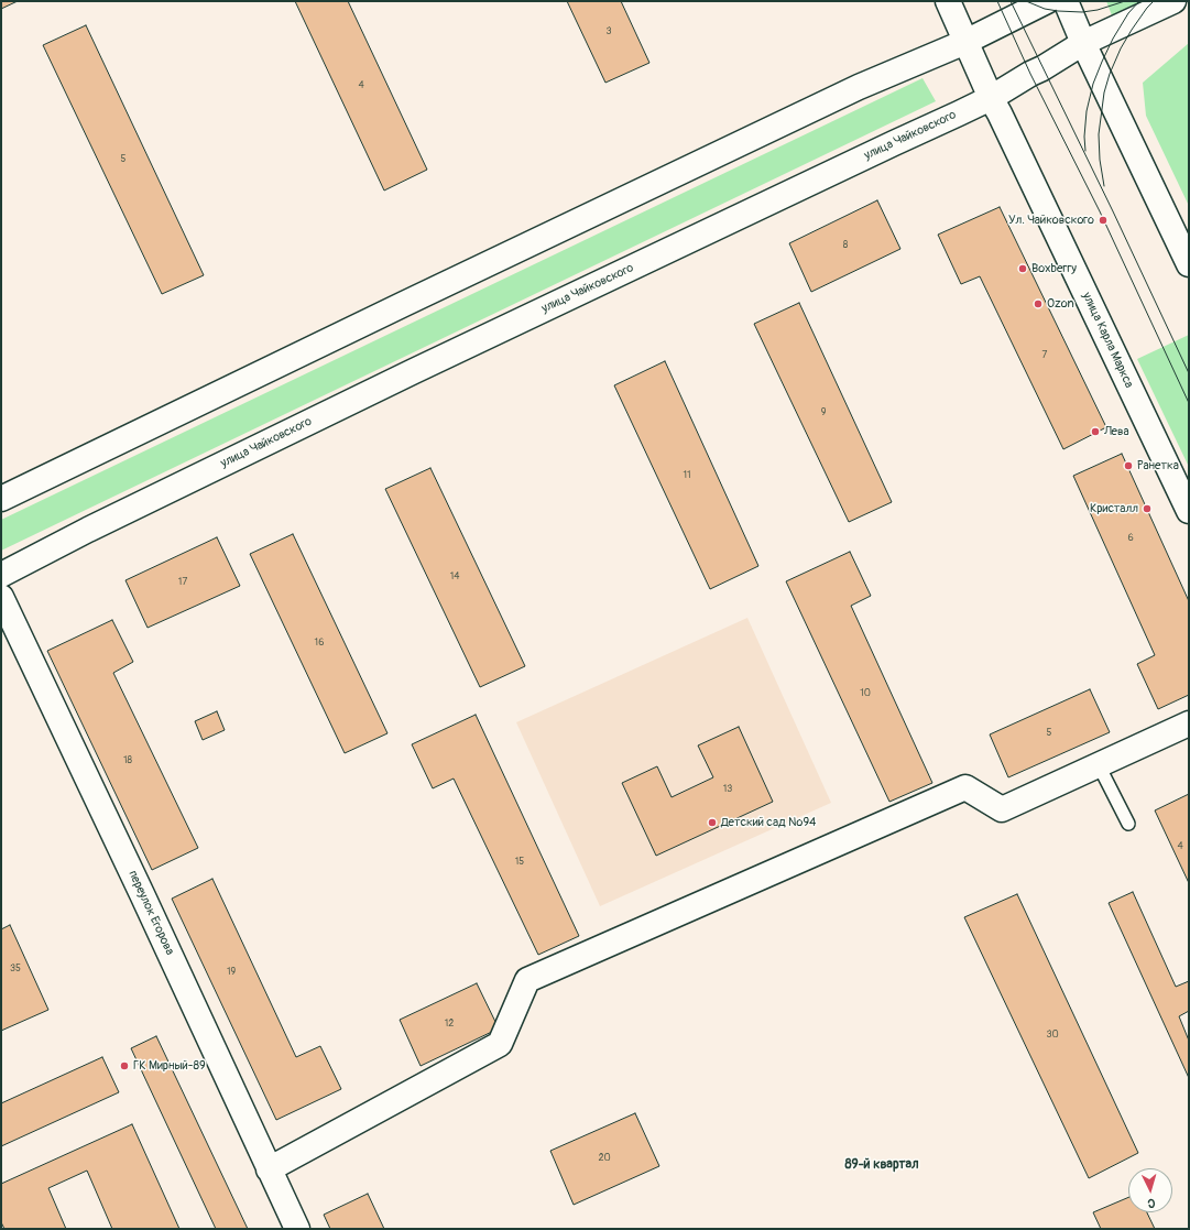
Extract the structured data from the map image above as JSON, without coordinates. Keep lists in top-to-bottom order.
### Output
{
  "streets": {
    "main road": ["улица Чайковского", "улица Карла Маркса", "переулок Егорова"]
  },
  "crossings": [
    ["улица Чайковского", "улица Карла Маркса"]
  ],
  "districts": ["89-й квартал"],
  "places": [
    "Ул. Чайковского",
    "Boxberry",
    "Ozon",
    "Лева",
    "Ранетка",
    "Кристалл",
    "Детский сад №94",
    "ГК Мирный-89"
  ],
  "house_numbers": [
    "3",
    "4",
    "5",
    "8",
    "7",
    "9",
    "11",
    "6",
    "14",
    "17",
    "16",
    "10",
    "5",
    "18",
    "13",
    "4",
    "15",
    "35",
    "19",
    "12",
    "30",
    "20"
  ],
  "north": "bottom"
}
